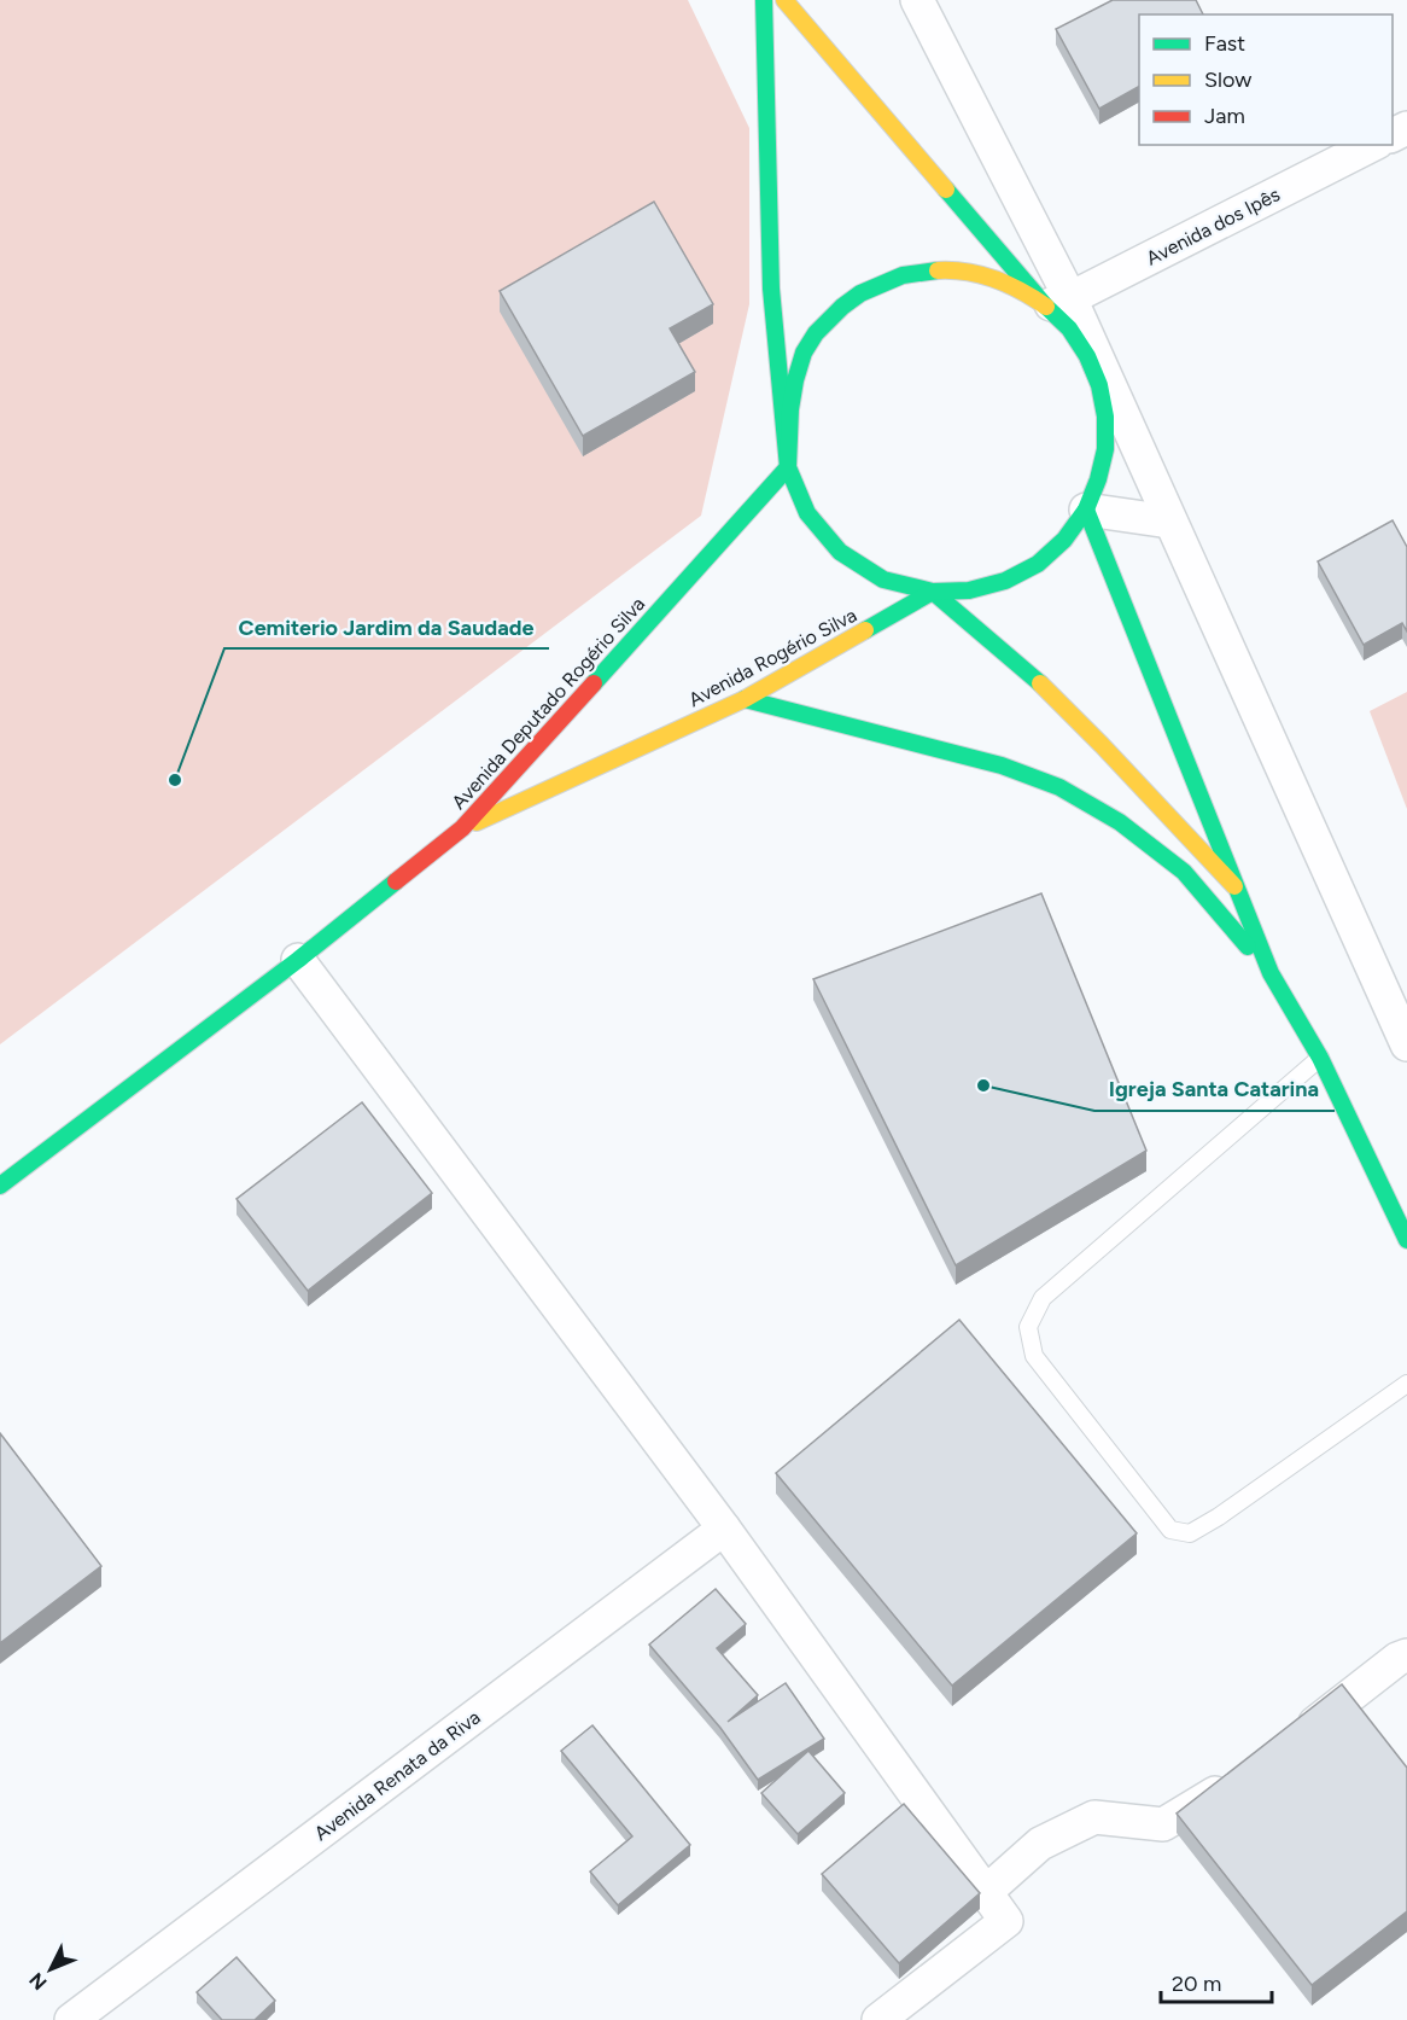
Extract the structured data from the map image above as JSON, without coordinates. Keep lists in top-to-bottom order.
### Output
{
  "streets": {
    "main road": ["Avenida Rogério Silva", "Avenida Deputado Rogério Silva"],
    "street": ["Avenida dos Ipês", "Avenida Renata da Riva"]
  },
  "crossings": [
    ["Avenida dos Ipês", "Avenida Rogério Silva"],
    ["Avenida Rogério Silva", "Avenida Deputado Rogério Silva"]
  ],
  "places": ["Cemiterio Jardim da Saudade", "Igreja Santa Catarina"],
  "legend": ["Fast", "Slow", "Jam"],
  "scale_bar": "20 m",
  "north": "bottom left"
}
